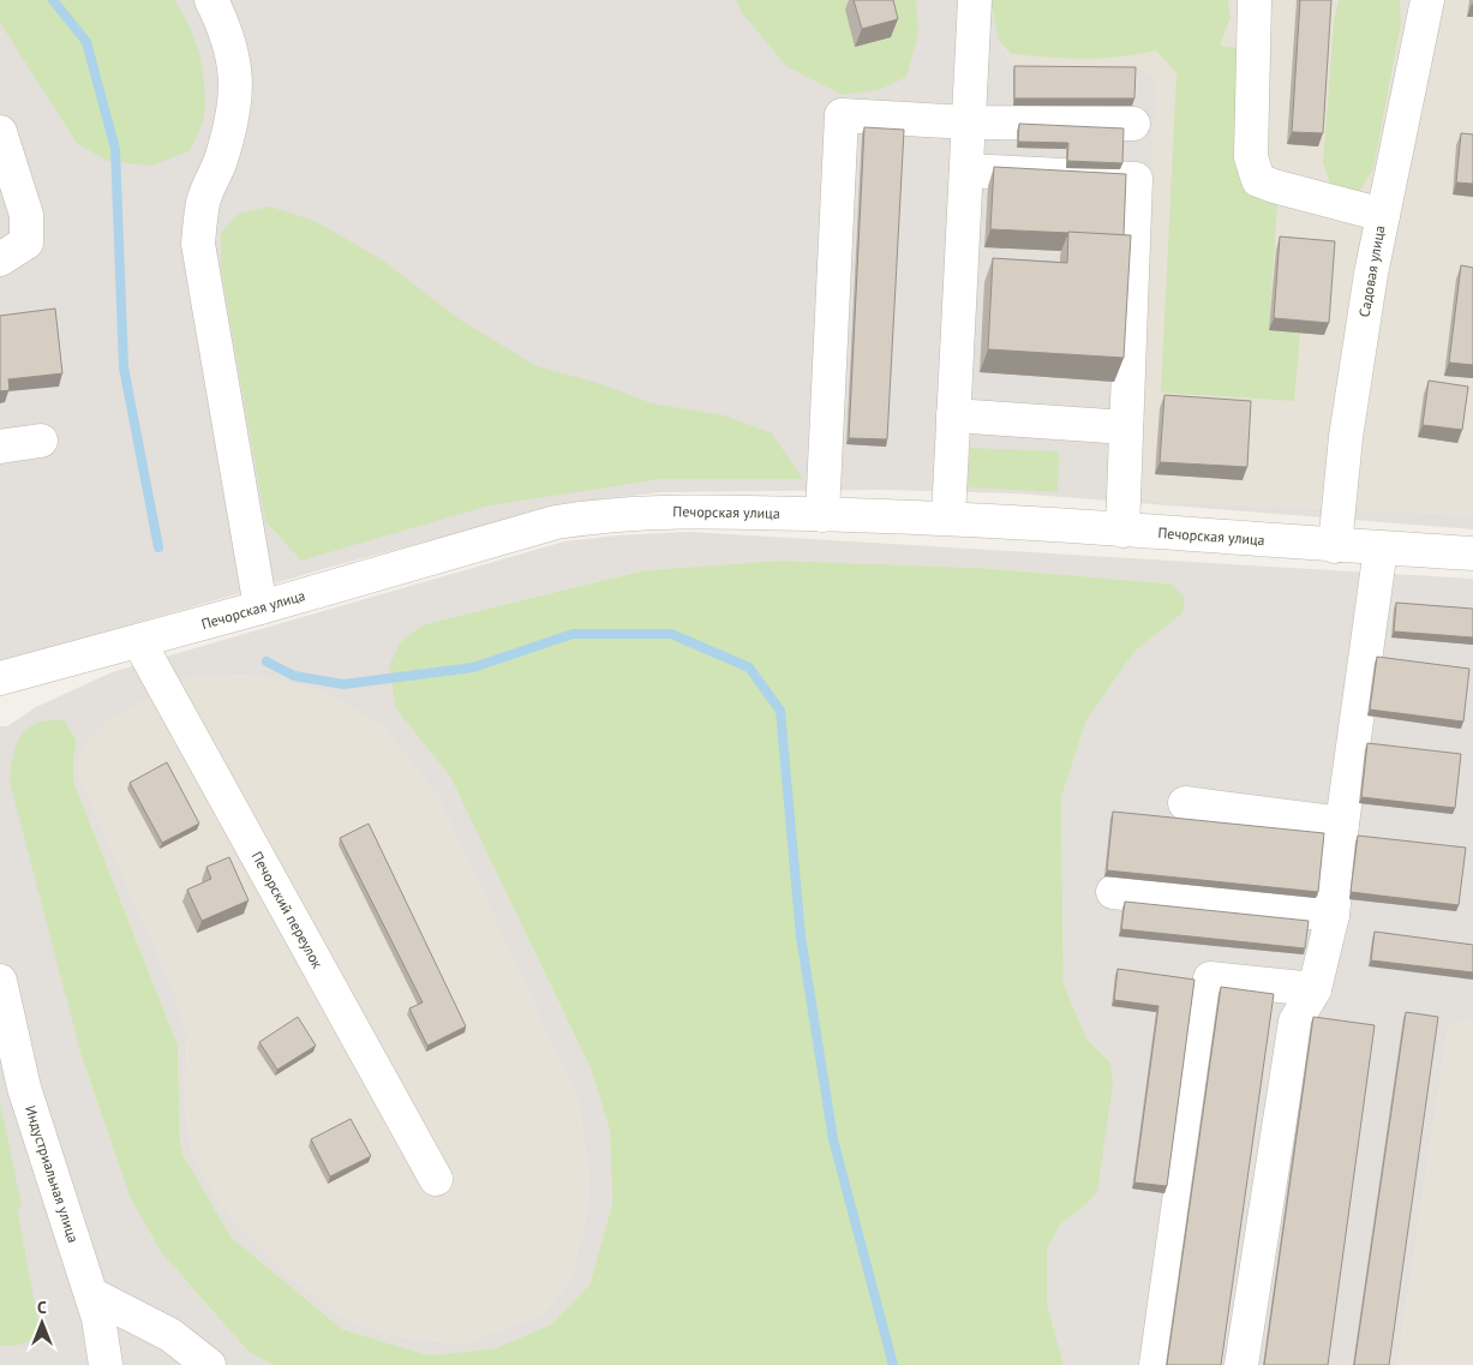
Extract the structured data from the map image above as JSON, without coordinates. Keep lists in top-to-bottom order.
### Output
{
  "streets": {
    "street": [
      "Садовая улица",
      "Печорская улица",
      "Печорский переулок",
      "Индустриальная улица"
    ]
  },
  "crossings": [
    ["Садовая улица", "Печорская улица"],
    ["Печорская улица", "Печорский переулок"]
  ],
  "north": "top"
}
